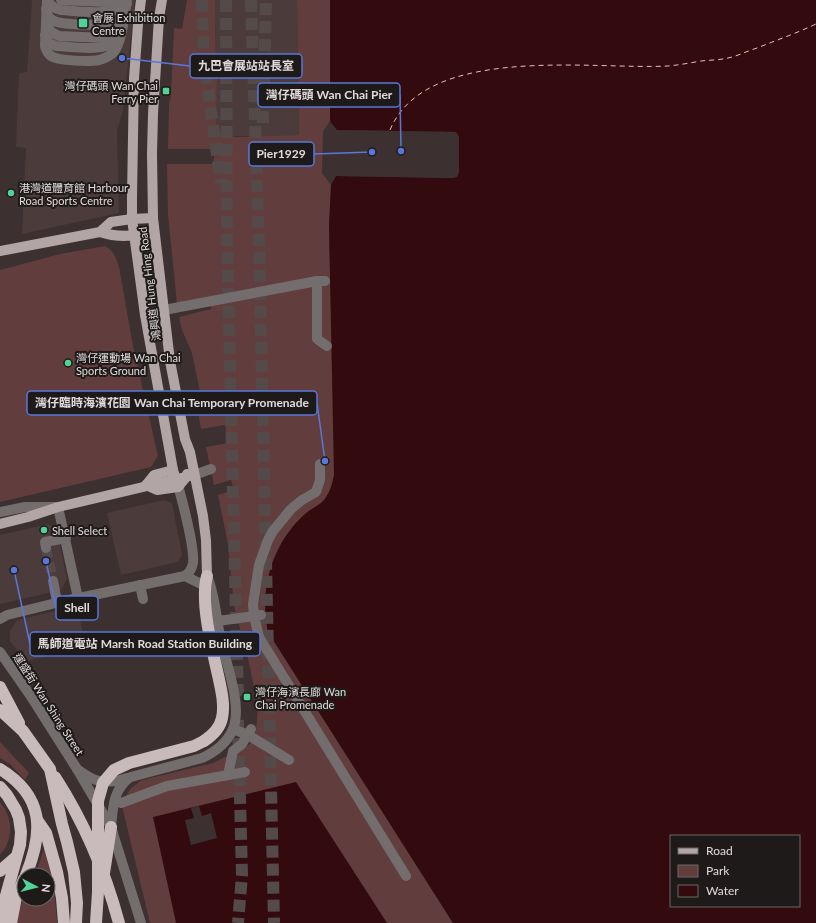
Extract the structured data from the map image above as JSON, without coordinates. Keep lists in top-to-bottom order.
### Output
{
  "streets": {
    "main road": ["鴻興道 Hung Hing Road"],
    "street": ["運盛街 Wan Shing Street"]
  },
  "crossings": [
    ["鴻興道 Hung Hing Road", "運盛街 Wan Shing Street"]
  ],
  "places": {
    "transit": ["會展 Exhibition Centre", "灣仔碼頭 Wan Chai Ferry Pier", "灣仔海濱長廊 Wan Chai Promenade"],
    "other": [
      "九巴會展站站長室",
      "灣仔碼頭 Wan Chai Pier",
      "Pier1929",
      "港灣道體育館 Harbour Road Sports Centre",
      "灣仔運動場 Wan Chai Sports Ground",
      "灣仔臨時海濱花園 Wan Chai Temporary Promenade",
      "Shell Select",
      "Shell",
      "馬師道電站 Marsh Road Station Building"
    ]
  },
  "legend": ["Road", "Park", "Water"],
  "north": "right"
}
